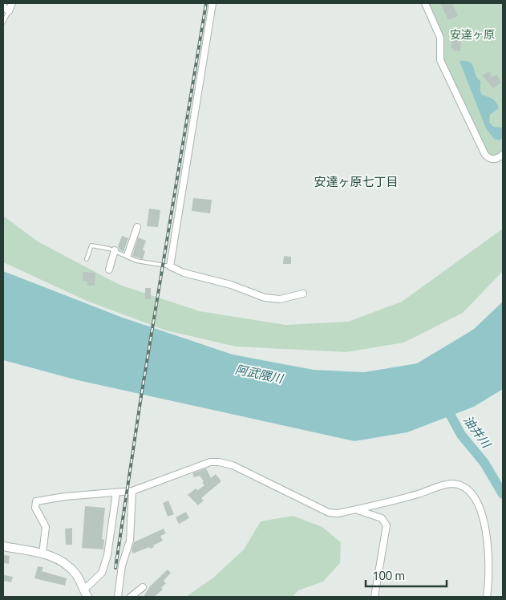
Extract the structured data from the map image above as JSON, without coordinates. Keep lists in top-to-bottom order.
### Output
{
  "districts": ["安達ヶ原七丁目"],
  "water": ["阿武隈川", "油井川"],
  "parks": ["安達ヶ原"],
  "scale_bar": "100 m"
}
